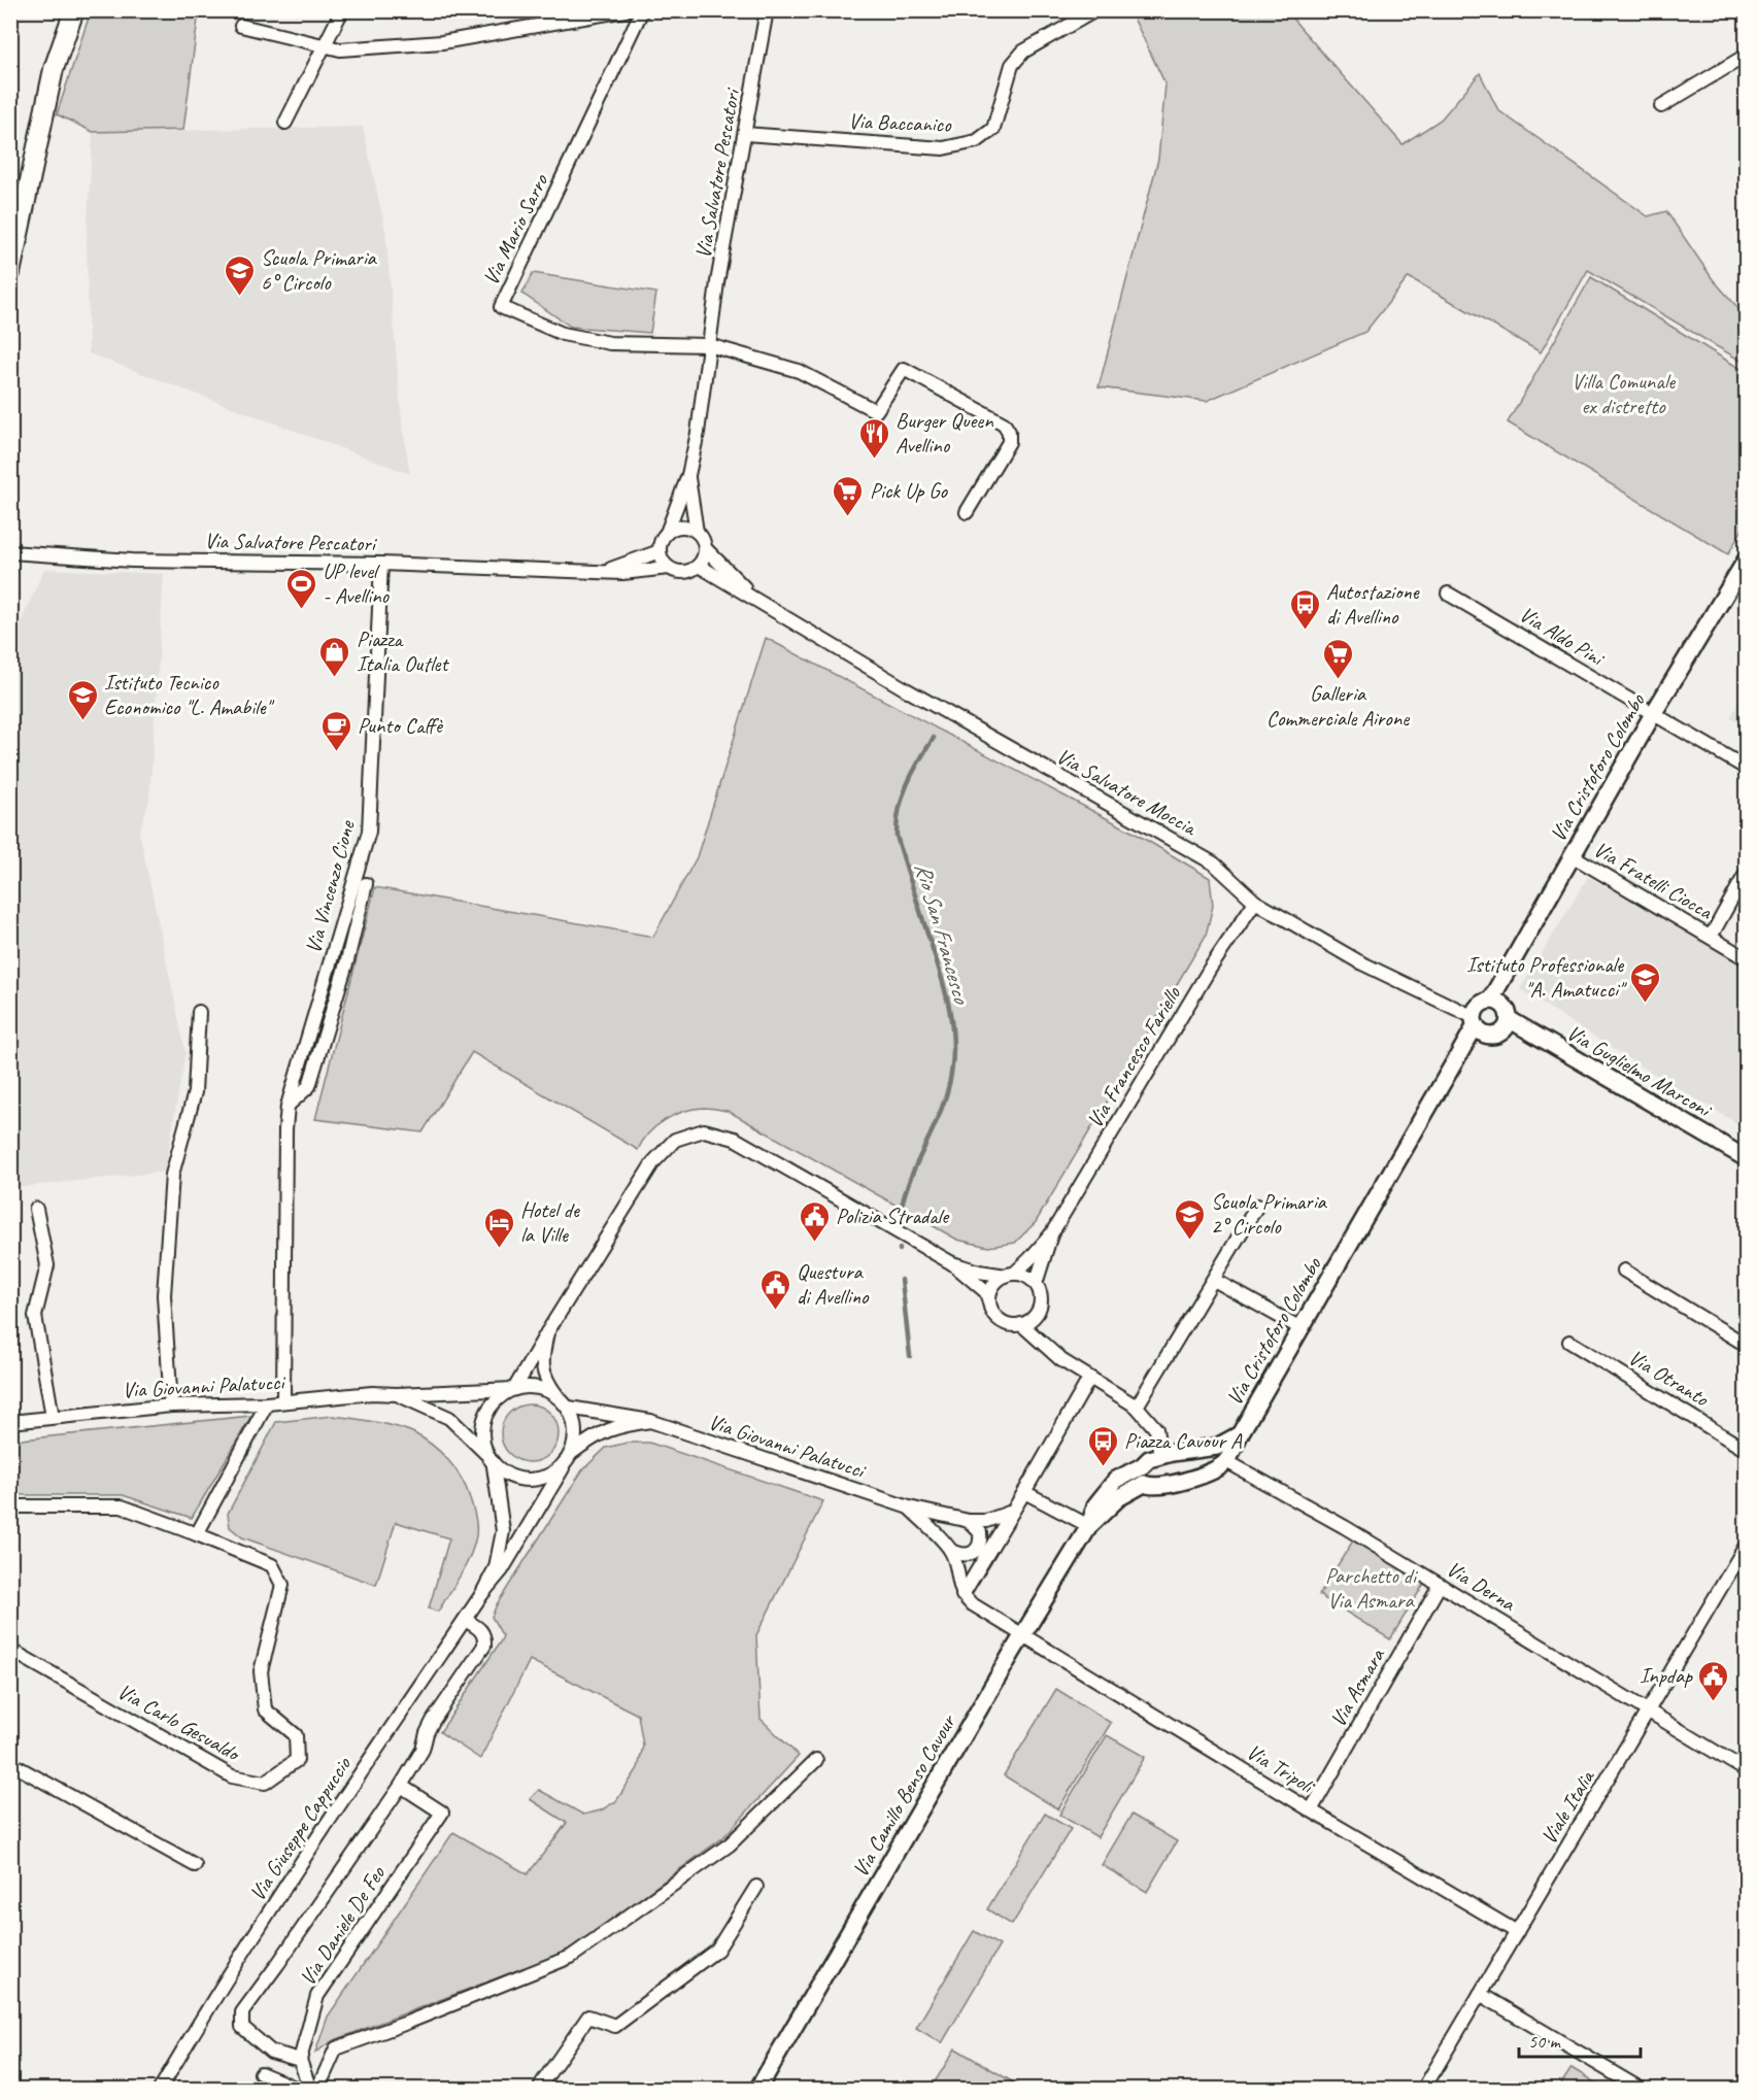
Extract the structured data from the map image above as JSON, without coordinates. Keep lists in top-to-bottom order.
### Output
{
  "streets": {
    "street": [
      "Via Baccanico",
      "Via Salvatore Pescatori",
      "Via Mario Sarro",
      "Via Aldo Pini",
      "Via Cristoforo Colombo",
      "Via Salvatore Moccia",
      "Via Fratelli Ciocca",
      "Via Vincenzo Cione",
      "Via Francesco Fariello",
      "Via Guglielmo Marconi",
      "Via Otranto",
      "Via Giovanni Palatucci",
      "Via Derna",
      "Via Asmara",
      "Via Carlo Gesualdo",
      "Via Tripoli",
      "Via Camillo Benso Cavour",
      "Viale Italia",
      "Via Giuseppe Cappuccio",
      "Via Daniele De Feo"
    ]
  },
  "crossings": [
    ["Via Baccanico", "Via Salvatore Pescatori"],
    ["Via Salvatore Pescatori", "Via Mario Sarro"],
    ["Via Salvatore Pescatori", "Via Salvatore Moccia"],
    ["Via Salvatore Pescatori", "Via Vincenzo Cione"],
    ["Via Aldo Pini", "Via Cristoforo Colombo"],
    ["Via Cristoforo Colombo", "Via Salvatore Moccia"],
    ["Via Cristoforo Colombo", "Via Fratelli Ciocca"],
    ["Via Cristoforo Colombo", "Via Guglielmo Marconi"],
    ["Via Cristoforo Colombo", "Via Derna"],
    ["Via Salvatore Moccia", "Via Francesco Fariello"],
    ["Via Salvatore Moccia", "Via Guglielmo Marconi"],
    ["Via Vincenzo Cione", "Via Giovanni Palatucci"],
    ["Via Giovanni Palatucci", "Via Giuseppe Cappuccio"],
    ["Via Derna", "Via Asmara"],
    ["Via Derna", "Viale Italia"],
    ["Via Asmara", "Via Tripoli"],
    ["Via Tripoli", "Via Camillo Benso Cavour"],
    ["Via Tripoli", "Viale Italia"],
    ["Via Giuseppe Cappuccio", "Via Daniele De Feo"]
  ],
  "water": ["Rio San Francesco"],
  "parks": ["Villa Comunale ex distretto", "Parchetto di Via Asmara"],
  "places": {
    "school or university": [
      "Scuola Primaria 6° Circolo",
      "Istituto Tecnico Economico \"L. Amabile\"",
      "Istituto Professionale \"A. Amatucci\"",
      "Scuola Primaria 2° Circolo"
    ],
    "restaurant": ["Burger Queen Avellino"],
    "supermarket": ["Pick Up Go", "Galleria Commerciale Airone"],
    "sports": ["UP level - Avellino"],
    "bus stop": ["Autostazione di Avellino", "Piazza Cavour A"],
    "shop": ["Piazza Italia Outlet"],
    "cafe": ["Punto Caffè"],
    "public building": ["Polizia Stradale", "Questura di Avellino", "Inpdap"],
    "hotel": ["Hotel de la Ville"]
  },
  "scale_bar": "50 m"
}
